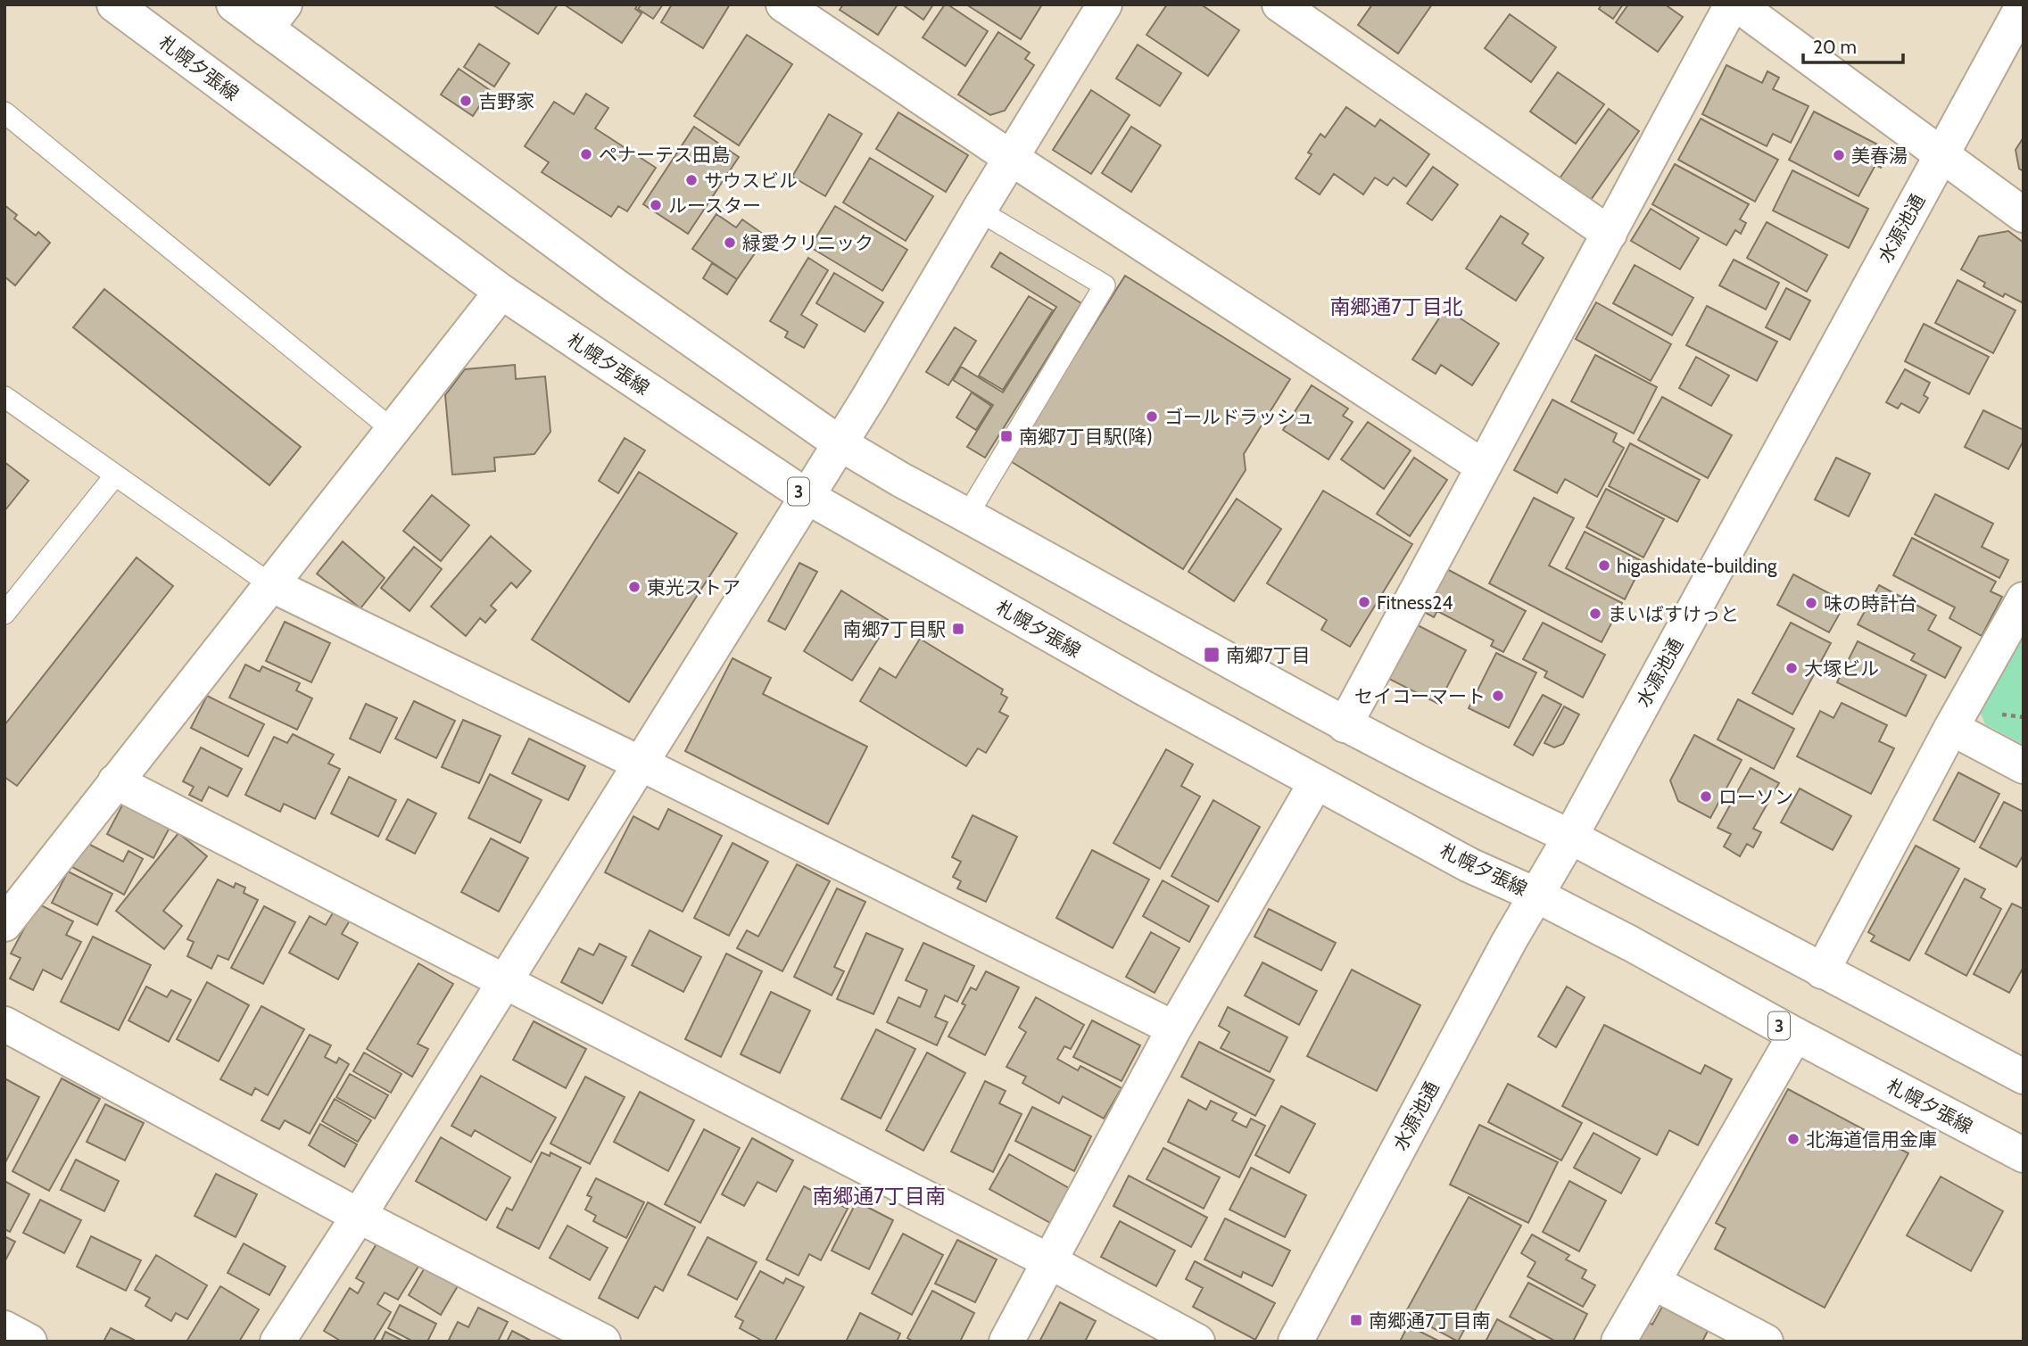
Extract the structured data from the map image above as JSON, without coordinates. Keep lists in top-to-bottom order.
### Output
{
  "streets": {
    "street": ["札幌夕張線", "水源池通", "3"]
  },
  "crossings": [
    ["札幌夕張線", "水源池通"]
  ],
  "districts": ["南郷通7丁目北", "南郷通7丁目南"],
  "places": {
    "other": [
      "吉野家",
      "ペナーテス田島",
      "美春湯",
      "サウスビル",
      "ルースター",
      "緑愛クリニック",
      "ゴールドラッシュ",
      "higashidate-building",
      "東光ストア",
      "Fitness24",
      "味の時計台",
      "まいばすけっと",
      "大塚ビル",
      "セイコーマート",
      "ローソン",
      "北海道信用金庫"
    ],
    "transit": [
      "南郷7丁目駅(降)",
      "南郷7丁目駅",
      "南郷7丁目",
      "南郷通7丁目南"
    ]
  },
  "scale_bar": "20 m"
}
